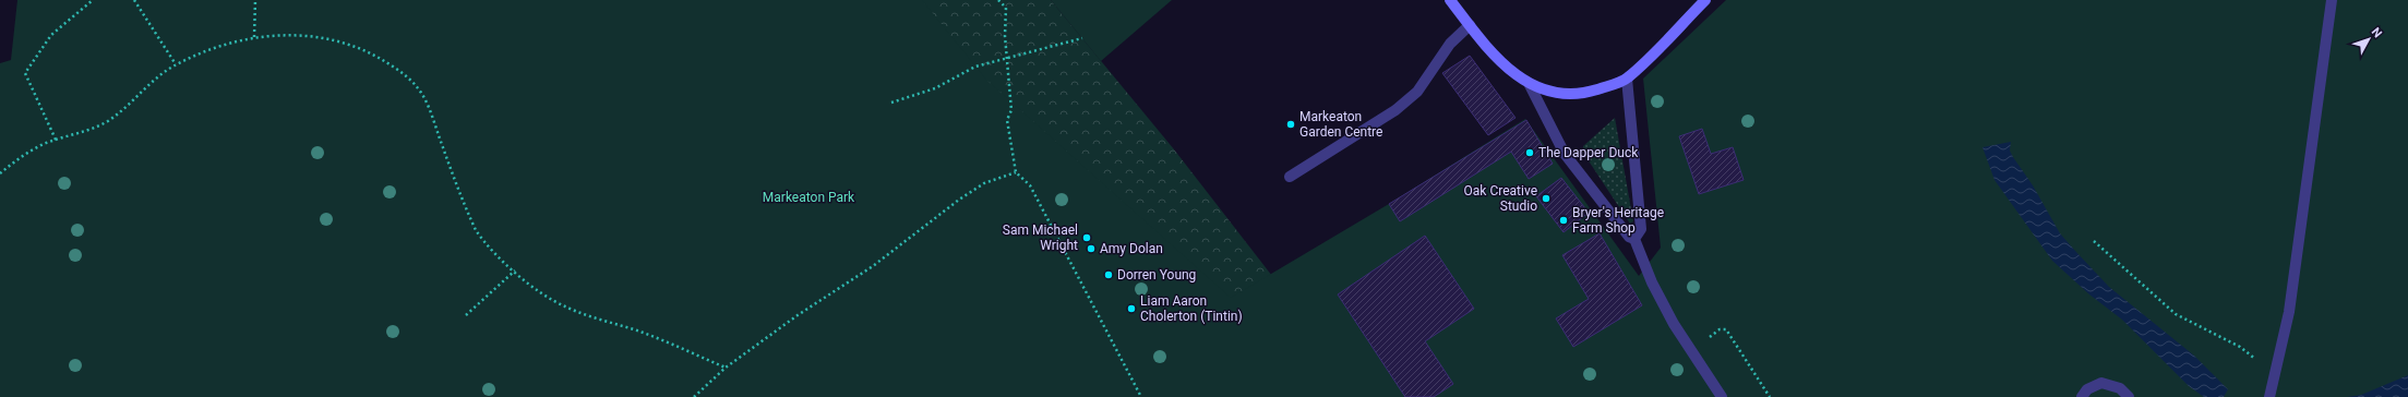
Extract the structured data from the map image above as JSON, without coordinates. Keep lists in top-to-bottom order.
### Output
{
  "parks": ["Markeaton Park"],
  "places": [
    "Markeaton Garden Centre",
    "The Dapper Duck",
    "Oak Creative Studio",
    "Bryer's Heritage Farm Shop",
    "Sam Michael Wright",
    "Amy Dolan",
    "Dorren Young",
    "Liam Aaron Cholerton (Tintin)"
  ],
  "north": "top right"
}
